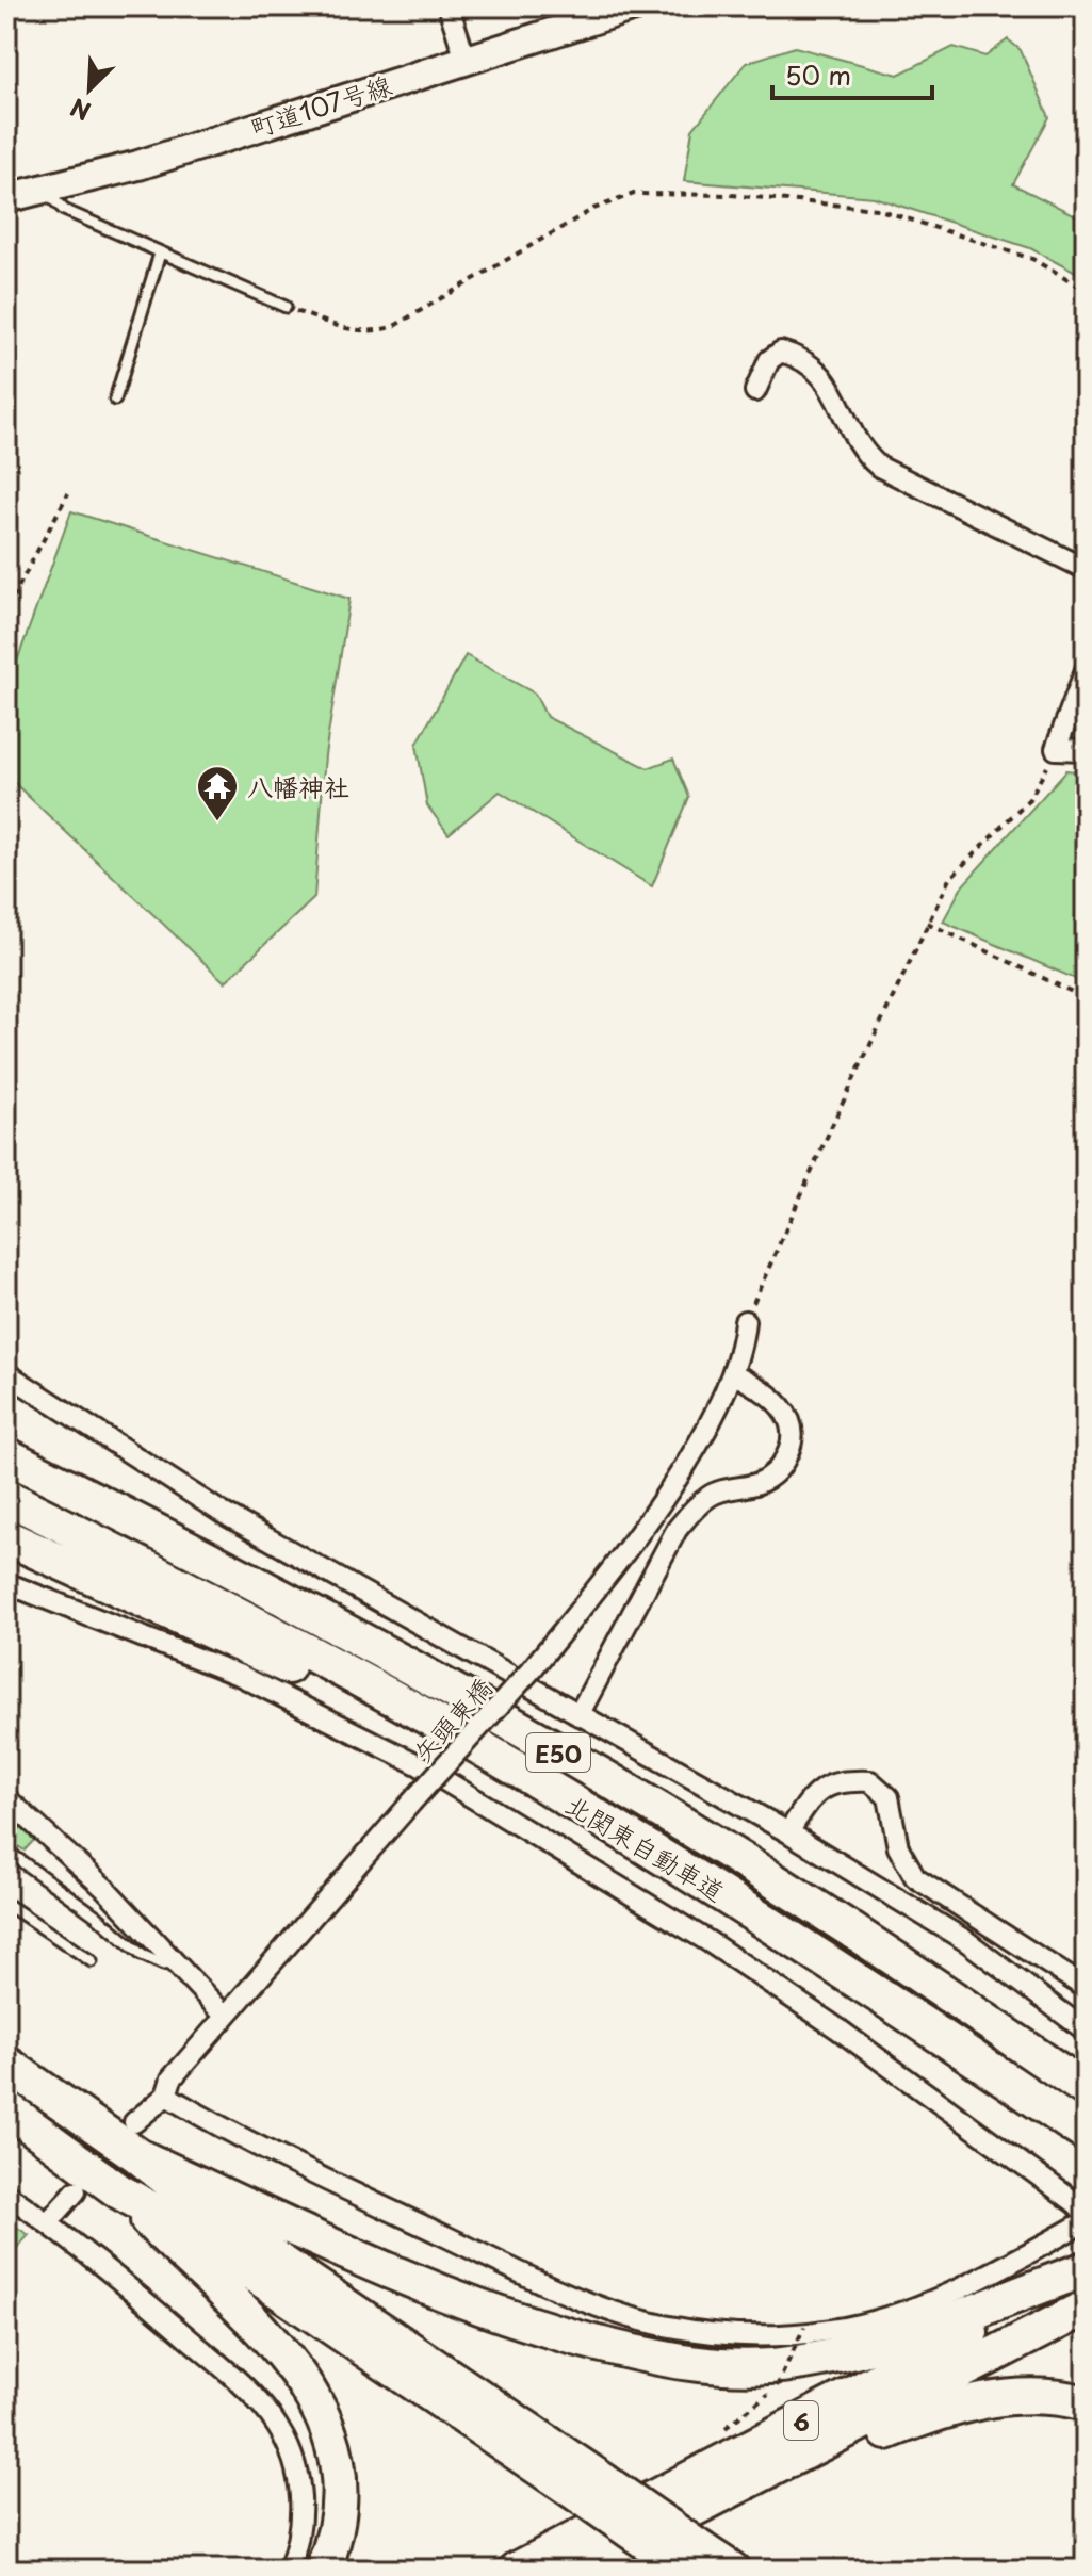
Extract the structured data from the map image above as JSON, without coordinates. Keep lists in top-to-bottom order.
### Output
{
  "streets": {
    "highway": ["E50", "北関東自動車道", "6"],
    "street": ["町道107号線", "矢頭東橋"]
  },
  "places": {
    "temple": ["八幡神社"]
  },
  "scale_bar": "50 m",
  "north": "bottom left"
}
